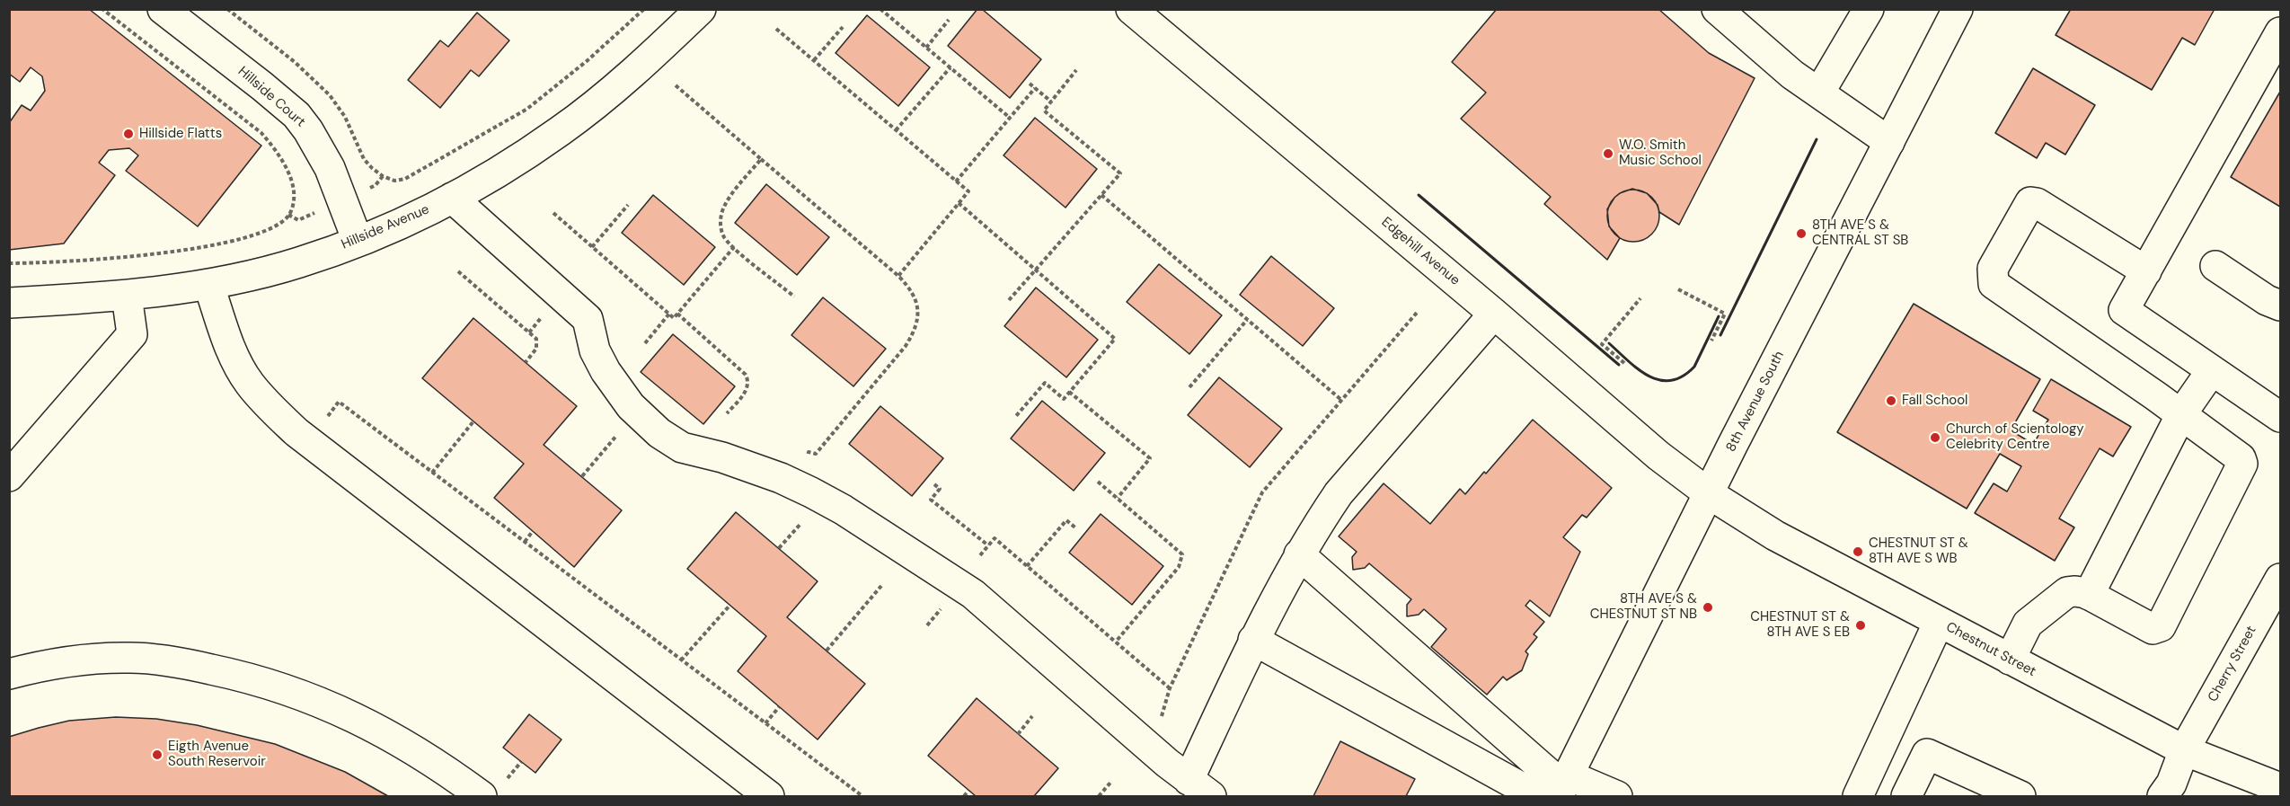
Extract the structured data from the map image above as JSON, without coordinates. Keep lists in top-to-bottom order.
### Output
{
  "streets": {
    "street": [
      "Hillside Court",
      "Hillside Avenue",
      "Edgehill Avenue",
      "8th Avenue South",
      "Chestnut Street",
      "Cherry Street"
    ]
  },
  "crossings": [
    ["Hillside Court", "Hillside Avenue"],
    ["Edgehill Avenue", "8th Avenue South"],
    ["Edgehill Avenue", "Chestnut Street"],
    ["8th Avenue South", "Chestnut Street"],
    ["Chestnut Street", "Cherry Street"]
  ],
  "places": [
    "Hillside Flatts",
    "W.O. Smith Music School",
    "8TH AVE S & CENTRAL ST SB",
    "Fall School",
    "Church of Scientology Celebrity Centre",
    "CHESTNUT ST & 8TH AVE S WB",
    "8TH AVE S & CHESTNUT ST NB",
    "CHESTNUT ST & 8TH AVE S EB",
    "Eigth Avenue South Reservoir"
  ]
}
